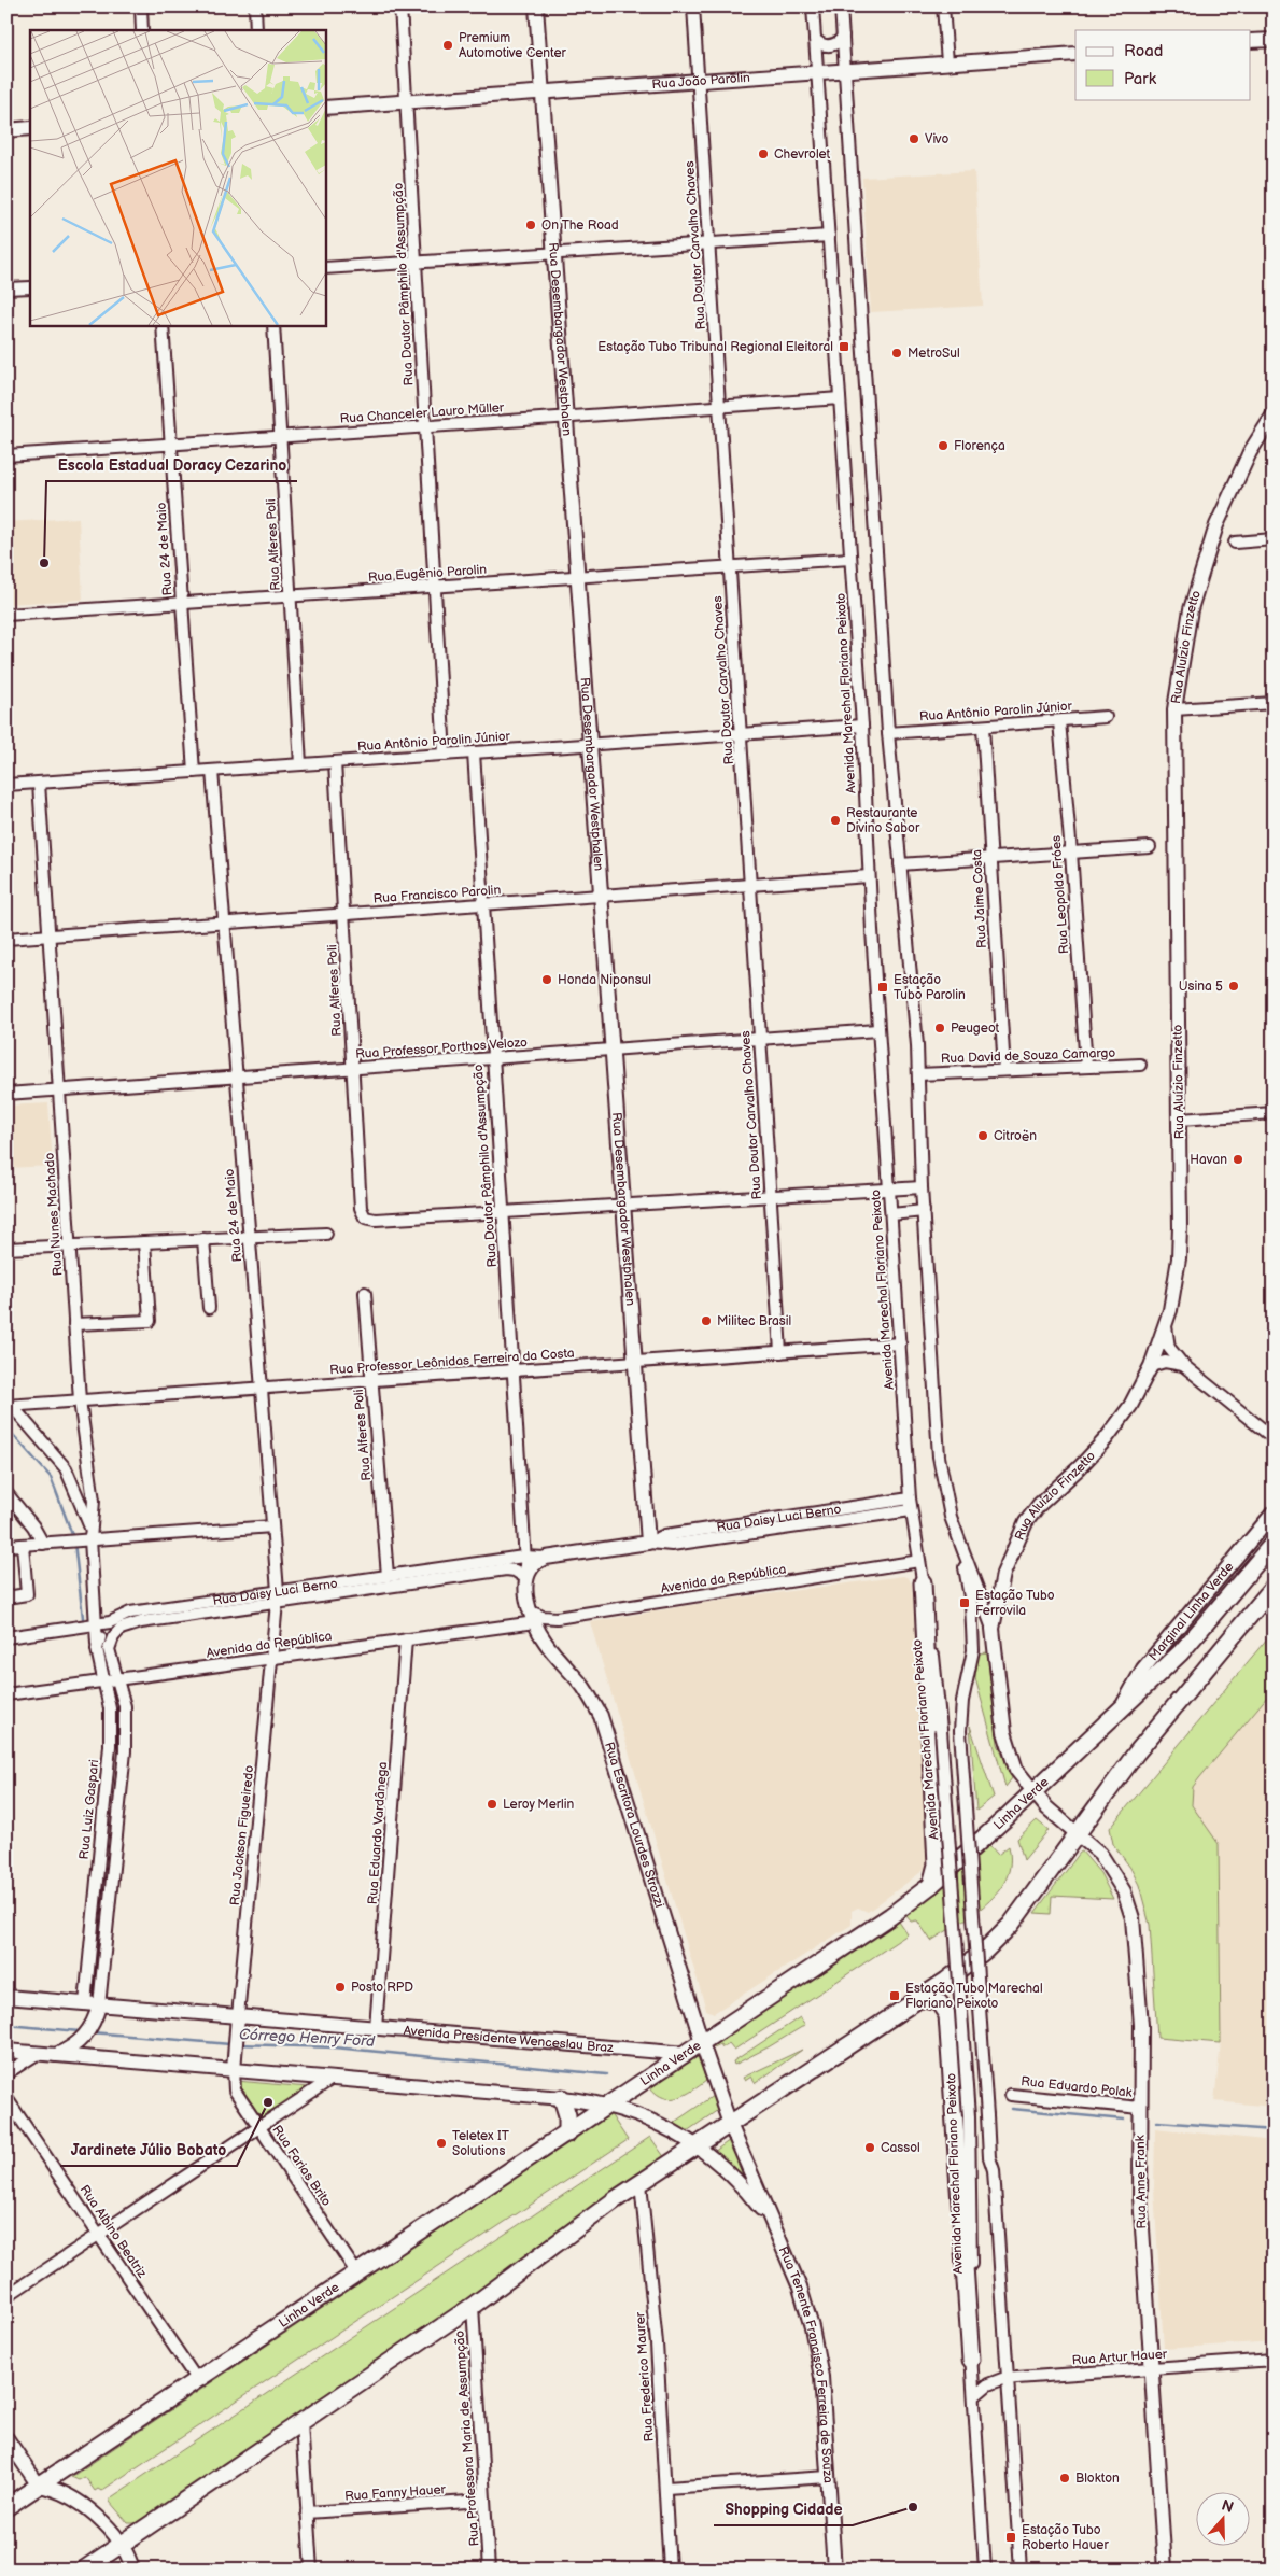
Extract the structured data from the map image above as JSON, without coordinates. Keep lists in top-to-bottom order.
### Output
{
  "streets": {
    "highway": ["Linha Verde"],
    "main road": [
      "Rua João Parolin",
      "Rua Desembargador Westphalen",
      "Rua Aluízio Finzetto",
      "Rua Daisy Luci Berno",
      "Marginal Linha Verde",
      "Rua Escritora Lourdes Strozzi",
      "Avenida Presidente Wenceslau Braz",
      "Rua Anne Frank",
      "Rua Tenente Francisco Ferreira de Souza"
    ],
    "street": [
      "Rua Doutor Carvalho Chaves",
      "Rua Doutor Pâmphilo d'Assumpção",
      "Rua Chanceler Lauro Müller",
      "Rua Alferes Poli",
      "Rua 24 de Maio",
      "Rua Eugênio Parolin",
      "Avenida Marechal Floriano Peixoto",
      "Rua Antônio Parolin Júnior",
      "Rua Francisco Parolin",
      "Rua Leopoldo Fróes",
      "Rua Jaime Costa",
      "Rua Professor Porthos Velozo",
      "Rua David de Souza Camargo",
      "Rua Nunes Machado",
      "Rua Professor Leônidas Ferreira da Costa",
      "Avenida da República",
      "Rua Luiz Gaspari",
      "Rua Eduardo Vardânega",
      "Rua Jackson Figueiredo",
      "Rua Eduardo Polak",
      "Rua Farias Brito",
      "Rua Albino Beatriz",
      "Rua Artur Hauer",
      "Rua Frederico Maurer",
      "Rua Professora Maria de Assumpção",
      "Rua Fanny Hauer"
    ]
  },
  "crossings": [
    ["Rua João Parolin", "Rua Doutor Carvalho Chaves"],
    ["Rua João Parolin", "Rua Doutor Pâmphilo d'Assumpção"],
    ["Rua João Parolin", "Rua Desembargador Westphalen"],
    ["Rua João Parolin", "Avenida Marechal Floriano Peixoto"],
    ["Rua Doutor Carvalho Chaves", "Rua Chanceler Lauro Müller"],
    ["Rua Doutor Carvalho Chaves", "Rua Eugênio Parolin"],
    ["Rua Doutor Carvalho Chaves", "Rua Antônio Parolin Júnior"],
    ["Rua Doutor Carvalho Chaves", "Rua Francisco Parolin"],
    ["Rua Doutor Carvalho Chaves", "Rua Professor Porthos Velozo"],
    ["Rua Doutor Carvalho Chaves", "Rua Professor Leônidas Ferreira da Costa"],
    ["Rua Doutor Pâmphilo d'Assumpção", "Rua Chanceler Lauro Müller"],
    ["Rua Doutor Pâmphilo d'Assumpção", "Rua Alferes Poli"],
    ["Rua Doutor Pâmphilo d'Assumpção", "Rua Eugênio Parolin"],
    ["Rua Doutor Pâmphilo d'Assumpção", "Rua Antônio Parolin Júnior"],
    ["Rua Doutor Pâmphilo d'Assumpção", "Rua Francisco Parolin"],
    ["Rua Doutor Pâmphilo d'Assumpção", "Rua Professor Porthos Velozo"],
    ["Rua Doutor Pâmphilo d'Assumpção", "Rua Professor Leônidas Ferreira da Costa"],
    ["Rua Doutor Pâmphilo d'Assumpção", "Rua Daisy Luci Berno"],
    ["Rua Doutor Pâmphilo d'Assumpção", "Rua Escritora Lourdes Strozzi"],
    ["Rua Desembargador Westphalen", "Rua Chanceler Lauro Müller"],
    ["Rua Desembargador Westphalen", "Rua Eugênio Parolin"],
    ["Rua Desembargador Westphalen", "Rua Antônio Parolin Júnior"],
    ["Rua Desembargador Westphalen", "Rua Francisco Parolin"],
    ["Rua Desembargador Westphalen", "Rua Professor Porthos Velozo"],
    ["Rua Desembargador Westphalen", "Rua Professor Leônidas Ferreira da Costa"],
    ["Rua Desembargador Westphalen", "Rua Daisy Luci Berno"],
    ["Rua Chanceler Lauro Müller", "Rua Alferes Poli"],
    ["Rua Chanceler Lauro Müller", "Rua 24 de Maio"],
    ["Rua Chanceler Lauro Müller", "Avenida Marechal Floriano Peixoto"],
    ["Rua Alferes Poli", "Rua Eugênio Parolin"],
    ["Rua Alferes Poli", "Rua Antônio Parolin Júnior"],
    ["Rua Alferes Poli", "Rua Francisco Parolin"],
    ["Rua Alferes Poli", "Rua Professor Porthos Velozo"],
    ["Rua Alferes Poli", "Rua Professor Leônidas Ferreira da Costa"],
    ["Rua Alferes Poli", "Rua Daisy Luci Berno"],
    ["Rua 24 de Maio", "Rua Eugênio Parolin"],
    ["Rua 24 de Maio", "Rua Antônio Parolin Júnior"],
    ["Rua 24 de Maio", "Rua Francisco Parolin"],
    ["Rua 24 de Maio", "Rua Professor Porthos Velozo"],
    ["Rua 24 de Maio", "Rua Professor Leônidas Ferreira da Costa"],
    ["Rua 24 de Maio", "Rua Daisy Luci Berno"],
    ["Rua 24 de Maio", "Avenida da República"],
    ["Rua 24 de Maio", "Rua Jackson Figueiredo"],
    ["Rua Eugênio Parolin", "Avenida Marechal Floriano Peixoto"],
    ["Rua Aluízio Finzetto", "Linha Verde"],
    ["Rua Aluízio Finzetto", "Rua Anne Frank"],
    ["Avenida Marechal Floriano Peixoto", "Rua Antônio Parolin Júnior"],
    ["Avenida Marechal Floriano Peixoto", "Rua Francisco Parolin"],
    ["Avenida Marechal Floriano Peixoto", "Rua Professor Porthos Velozo"],
    ["Avenida Marechal Floriano Peixoto", "Rua Professor Leônidas Ferreira da Costa"],
    ["Avenida Marechal Floriano Peixoto", "Rua Daisy Luci Berno"],
    ["Avenida Marechal Floriano Peixoto", "Avenida da República"],
    ["Avenida Marechal Floriano Peixoto", "Rua Artur Hauer"],
    ["Rua Antônio Parolin Júnior", "Rua Leopoldo Fróes"],
    ["Rua Antônio Parolin Júnior", "Rua Jaime Costa"],
    ["Rua Antônio Parolin Júnior", "Rua Nunes Machado"],
    ["Rua Francisco Parolin", "Rua Nunes Machado"],
    ["Rua Leopoldo Fróes", "Rua David de Souza Camargo"],
    ["Rua Jaime Costa", "Rua David de Souza Camargo"],
    ["Rua Professor Porthos Velozo", "Rua Nunes Machado"],
    ["Rua Nunes Machado", "Rua Professor Leônidas Ferreira da Costa"],
    ["Rua Nunes Machado", "Rua Daisy Luci Berno"],
    ["Rua Nunes Machado", "Rua Luiz Gaspari"],
    ["Rua Daisy Luci Berno", "Avenida da República"],
    ["Rua Daisy Luci Berno", "Rua Escritora Lourdes Strozzi"],
    ["Avenida da República", "Rua Luiz Gaspari"],
    ["Avenida da República", "Rua Escritora Lourdes Strozzi"],
    ["Avenida da República", "Rua Eduardo Vardânega"],
    ["Avenida da República", "Rua Jackson Figueiredo"],
    ["Marginal Linha Verde", "Linha Verde"],
    ["Linha Verde", "Rua Escritora Lourdes Strozzi"],
    ["Linha Verde", "Avenida Presidente Wenceslau Braz"],
    ["Linha Verde", "Rua Farias Brito"],
    ["Linha Verde", "Rua Albino Beatriz"],
    ["Linha Verde", "Rua Tenente Francisco Ferreira de Souza"],
    ["Rua Luiz Gaspari", "Avenida Presidente Wenceslau Braz"],
    ["Rua Escritora Lourdes Strozzi", "Rua Tenente Francisco Ferreira de Souza"],
    ["Rua Eduardo Vardânega", "Avenida Presidente Wenceslau Braz"],
    ["Rua Jackson Figueiredo", "Avenida Presidente Wenceslau Braz"],
    ["Rua Eduardo Polak", "Rua Anne Frank"],
    ["Rua Anne Frank", "Rua Artur Hauer"],
    ["Rua Professora Maria de Assumpção", "Rua Fanny Hauer"]
  ],
  "water": ["Córrego Henry Ford"],
  "places": {
    "other": [
      "Premium Automotive Center",
      "Vivo",
      "Chevrolet",
      "On The Road",
      "MetroSul",
      "Florença",
      "Escola Estadual Doracy Cezarino",
      "Restaurante Divino Sabor",
      "Honda Niponsul",
      "Usina 5",
      "Peugeot",
      "Citroën",
      "Havan",
      "Militec Brasil",
      "Leroy Merlin",
      "Posto RPD",
      "Jardinete Júlio Bobato",
      "Teletex IT Solutions",
      "Cassol",
      "Blokton",
      "Shopping Cidade"
    ],
    "transit": [
      "Estação Tubo Tribunal Regional Eleitoral",
      "Estação Tubo Parolin",
      "Estação Tubo Ferrovila",
      "Estação Tubo Marechal Floriano Peixoto",
      "Estação Tubo Roberto Hauer"
    ]
  },
  "legend": ["Road", "Park"],
  "north": "top"
}
